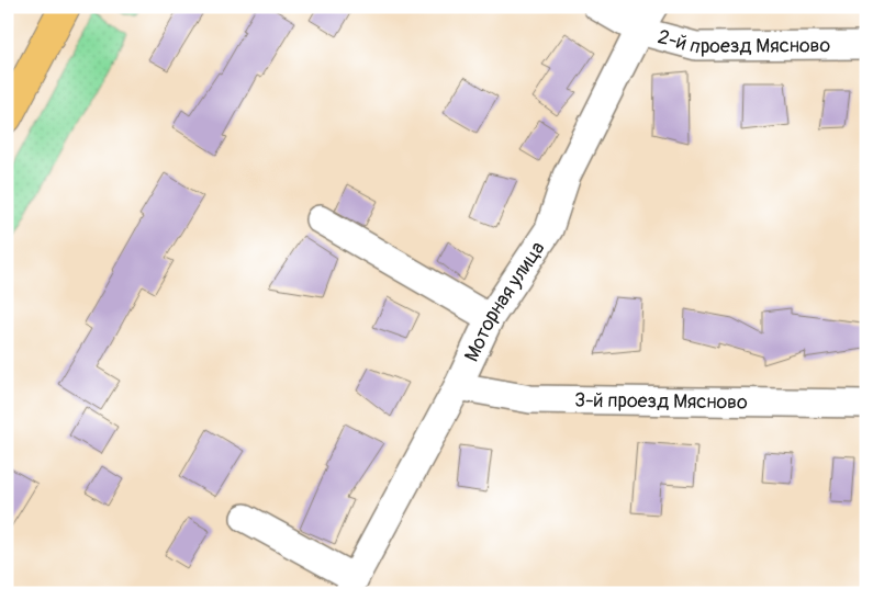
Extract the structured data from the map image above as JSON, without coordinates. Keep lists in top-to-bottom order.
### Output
{
  "streets": {
    "street": ["2-й проезд Мясново", "Моторная улица", "3-й проезд Мясново"]
  },
  "crossings": [
    ["2-й проезд Мясново", "Моторная улица"],
    ["Моторная улица", "3-й проезд Мясново"]
  ]
}
